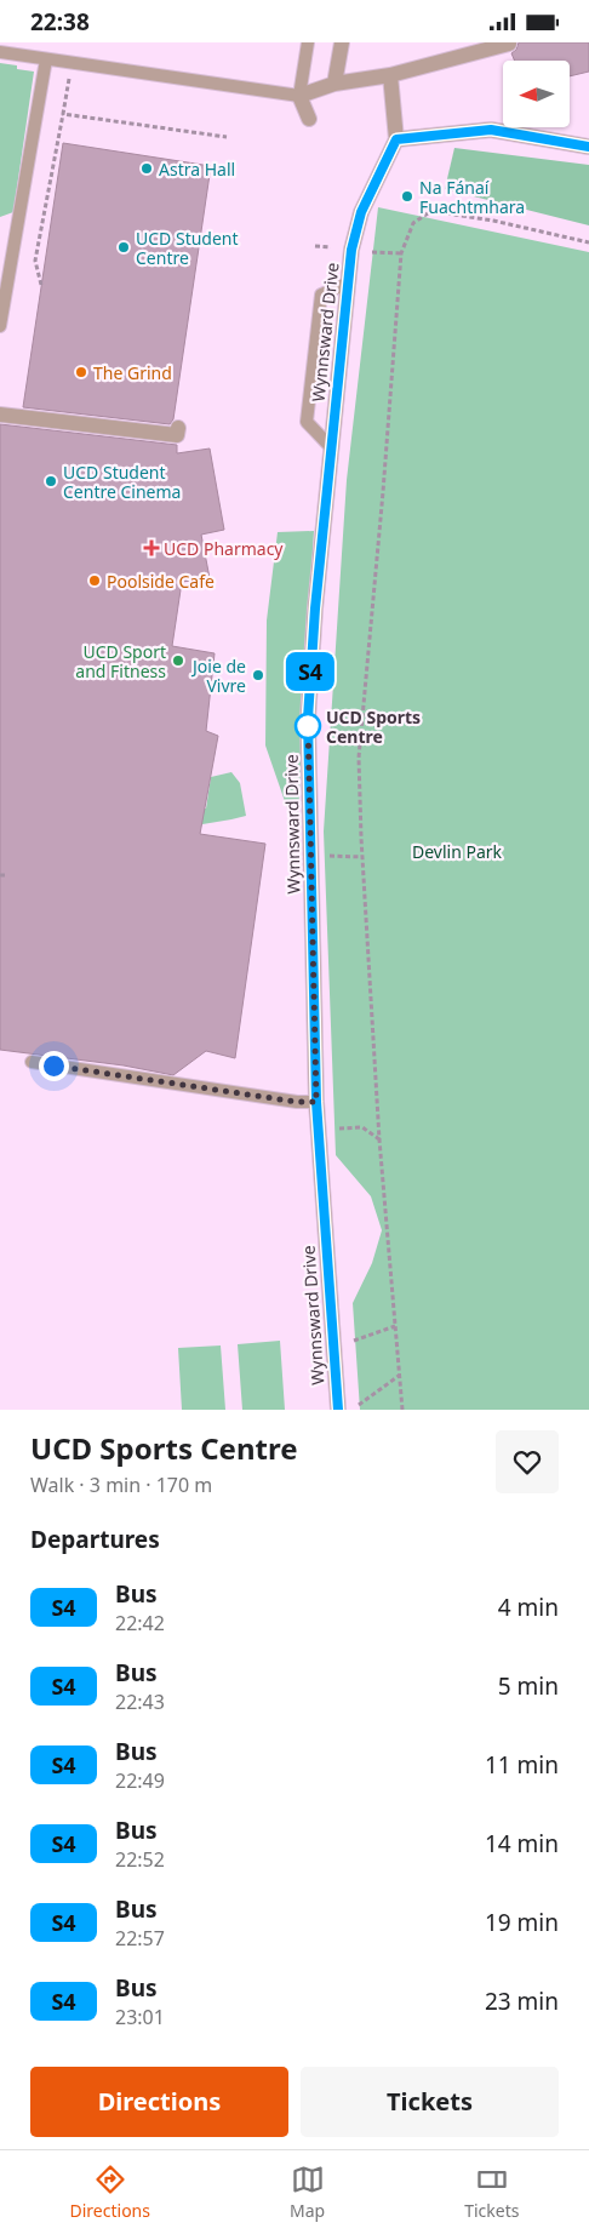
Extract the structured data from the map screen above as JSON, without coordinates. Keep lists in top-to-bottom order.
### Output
{
  "streets": {
    "street": ["Wynnsward Drive"]
  },
  "parks": ["Devlin Park"],
  "places": {
    "other": [
      "Astra Hall",
      "Na Fánaí Fuachtmhara",
      "UCD Student Centre",
      "The Grind",
      "UCD Student Centre Cinema",
      "Poolside Cafe",
      "UCD Sport and Fitness",
      "Joie de Vivre",
      "UCD Sports Centre"
    ],
    "health": ["UCD Pharmacy"]
  },
  "lines": ["bus line S4"],
  "north": "left",
  "page": {
    "status": "22:38",
    "on_map": "S4",
    "heading": [
      ["UCD Sports Centre", "Walk · 3 min · 170 m"],
      "Departures"
    ],
    "list": [
      {
        "mark": "S4",
        "name": "Bus",
        "note": "22:42",
        "value": "4 min"
      },
      {
        "mark": "S4",
        "name": "Bus",
        "note": "22:43",
        "value": "5 min"
      },
      {
        "mark": "S4",
        "name": "Bus",
        "note": "22:49",
        "value": "11 min"
      },
      {
        "mark": "S4",
        "name": "Bus",
        "note": "22:52",
        "value": "14 min"
      },
      {
        "mark": "S4",
        "name": "Bus",
        "note": "22:57",
        "value": "19 min"
      },
      {
        "mark": "S4",
        "name": "Bus",
        "note": "23:01",
        "value": "23 min"
      }
    ],
    "buttons": ["Directions", "Tickets"],
    "tabs": ["Directions", "Map", "Tickets"]
  }
}
